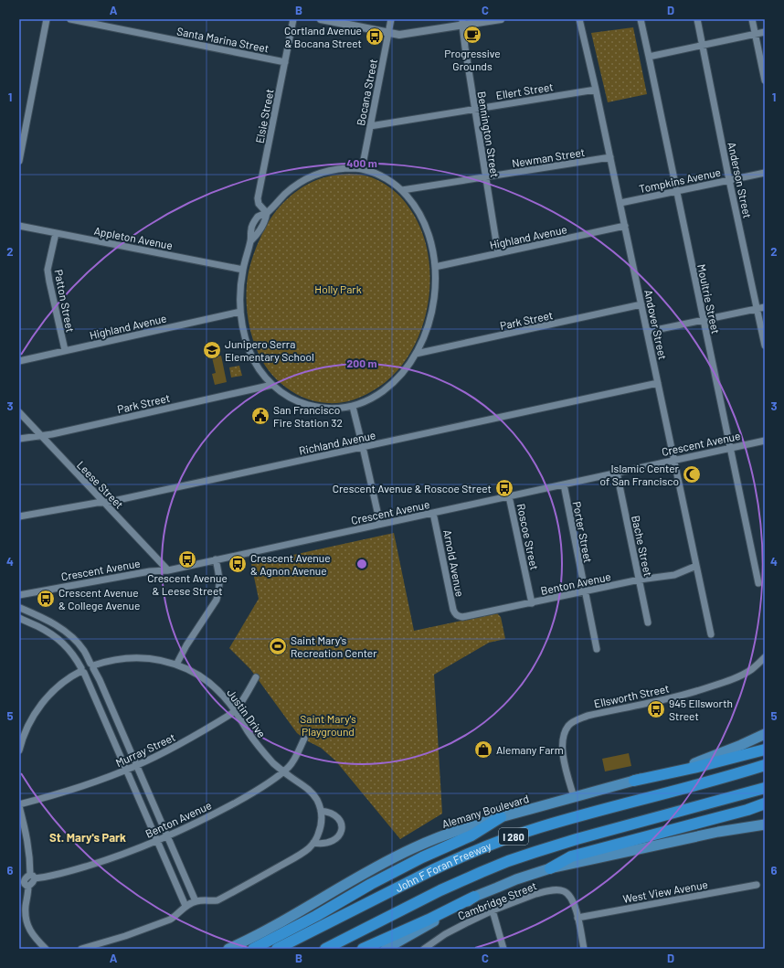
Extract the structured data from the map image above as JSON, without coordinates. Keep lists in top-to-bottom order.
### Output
{
  "streets": {
    "highway": ["I 280", "John F Foran Freeway"],
    "main road": ["Alemany Boulevard"],
    "street": [
      "Santa Marina Street",
      "Ellert Street",
      "Bocana Street",
      "Elsie Street",
      "Bennington Street",
      "Newman Street",
      "Tompkins Avenue",
      "Anderson Street",
      "Highland Avenue",
      "Appleton Avenue",
      "Moultrie Street",
      "Patton Street",
      "Park Street",
      "Andover Street",
      "Richland Avenue",
      "Crescent Avenue",
      "Leese Street",
      "Porter Street",
      "Roscoe Street",
      "Bache Street",
      "Arnold Avenue",
      "Benton Avenue",
      "Ellsworth Street",
      "Justin Drive",
      "Murray Street",
      "West View Avenue",
      "Cambridge Street"
    ]
  },
  "crossings": [
    ["Santa Marina Street", "Elsie Street"],
    ["Ellert Street", "Bocana Street"],
    ["Ellert Street", "Bennington Street"],
    ["Ellert Street", "Andover Street"],
    ["Bennington Street", "Newman Street"],
    ["Bennington Street", "Highland Avenue"],
    ["Newman Street", "Andover Street"],
    ["Tompkins Avenue", "Anderson Street"],
    ["Tompkins Avenue", "Moultrie Street"],
    ["Tompkins Avenue", "Andover Street"],
    ["Highland Avenue", "Patton Street"],
    ["Highland Avenue", "Andover Street"],
    ["Appleton Avenue", "Patton Street"],
    ["Moultrie Street", "Crescent Avenue"],
    ["Park Street", "Andover Street"],
    ["Park Street", "Leese Street"],
    ["Andover Street", "Richland Avenue"],
    ["Andover Street", "Crescent Avenue"],
    ["Andover Street", "Benton Avenue"],
    ["Richland Avenue", "Leese Street"],
    ["Crescent Avenue", "Leese Street"],
    ["Crescent Avenue", "Porter Street"],
    ["Crescent Avenue", "Roscoe Street"],
    ["Crescent Avenue", "Bache Street"],
    ["Crescent Avenue", "Arnold Avenue"],
    ["Porter Street", "Benton Avenue"],
    ["Roscoe Street", "Benton Avenue"],
    ["Bache Street", "Benton Avenue"],
    ["Arnold Avenue", "Benton Avenue"],
    ["Benton Avenue", "Justin Drive"],
    ["Ellsworth Street", "Alemany Boulevard"],
    ["Justin Drive", "Murray Street"],
    ["West View Avenue", "Cambridge Street"]
  ],
  "districts": ["St. Mary's Park"],
  "parks": ["Holly Park", "Saint Mary's Playground"],
  "places": {
    "cafe": ["Progressive Grounds"],
    "bus stop": [
      "Cortland Avenue & Bocana Street",
      "Crescent Avenue & Roscoe Street",
      "Crescent Avenue & Leese Street",
      "Crescent Avenue & Agnon Avenue",
      "Crescent Avenue & College Avenue",
      "945 Ellsworth Street"
    ],
    "school or university": ["Junipero Serra Elementary School"],
    "public building": ["San Francisco Fire Station 32"],
    "mosque": ["Islamic Center of San Francisco"],
    "sports": ["Saint Mary's Recreation Center"],
    "shop": ["Alemany Farm"]
  },
  "grid": {
    "columns": [
      "A",
      "B",
      "C",
      "D"
    ],
    "rows": [
      "1",
      "2",
      "3",
      "4",
      "5",
      "6"
    ]
  },
  "rings": ["400 m", "200 m"]
}
